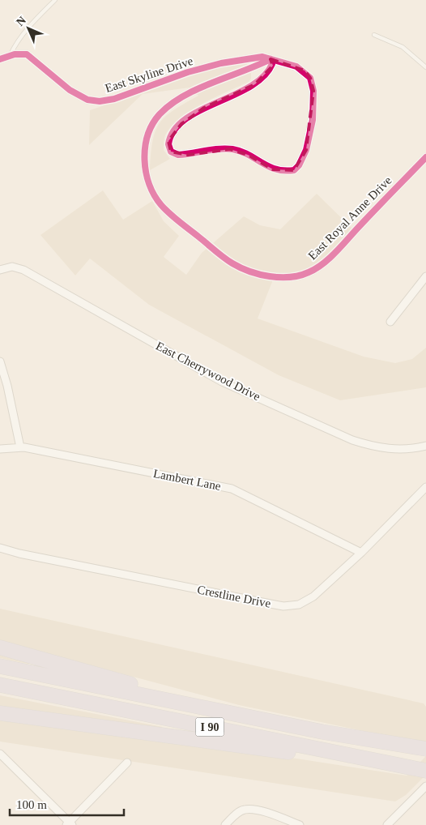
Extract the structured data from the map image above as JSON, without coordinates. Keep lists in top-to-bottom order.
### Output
{
  "streets": {
    "highway": ["I 90"],
    "street": [
      "East Skyline Drive",
      "East Royal Anne Drive",
      "East Cherrywood Drive",
      "Lambert Lane",
      "Crestline Drive"
    ]
  },
  "crossings": [
    ["East Skyline Drive", "East Royal Anne Drive"],
    ["Lambert Lane", "Crestline Drive"]
  ],
  "scale_bar": "100 m",
  "north": "top left"
}
